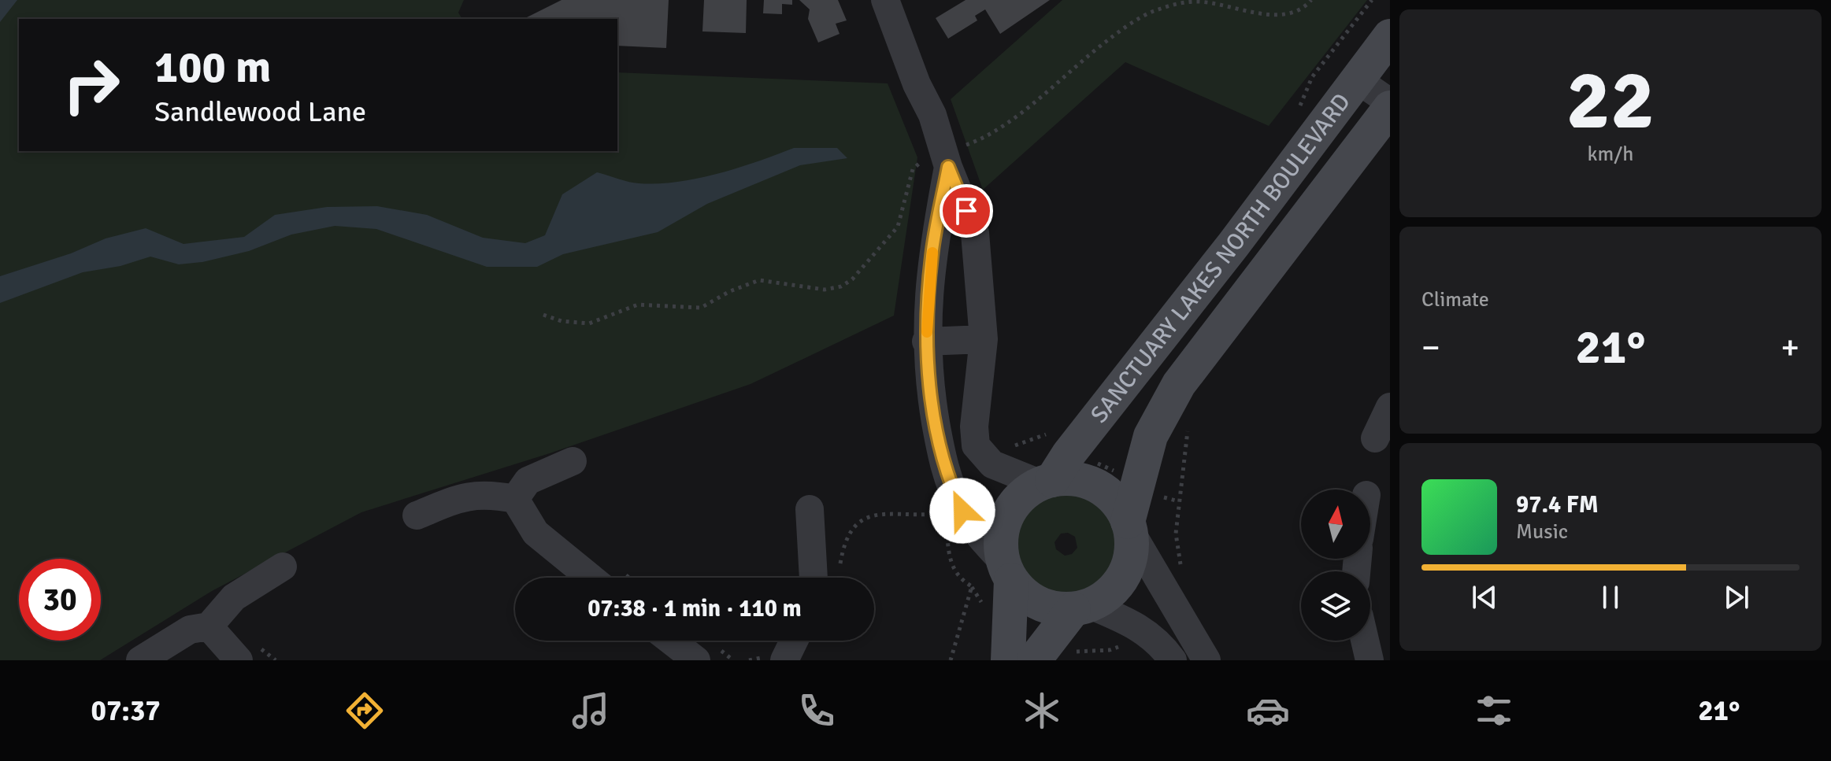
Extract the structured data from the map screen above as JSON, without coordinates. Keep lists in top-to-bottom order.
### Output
{
  "streets": {
    "street": ["SANCTUARY LAKES NORTH BOULEVARD"]
  },
  "north": "top",
  "page": {
    "tile": [
      ["22", "km/h"],
      "Climate"
    ],
    "turn": ["100 m", "Sandlewood Lane"],
    "heat": ["−", "21°", "+"],
    "song": ["97.4 FM", "Music"],
    "limit": "30",
    "trip": "07:38 · 1 min · 110 m",
    "tabs": ["07:37", "21°"]
  }
}
